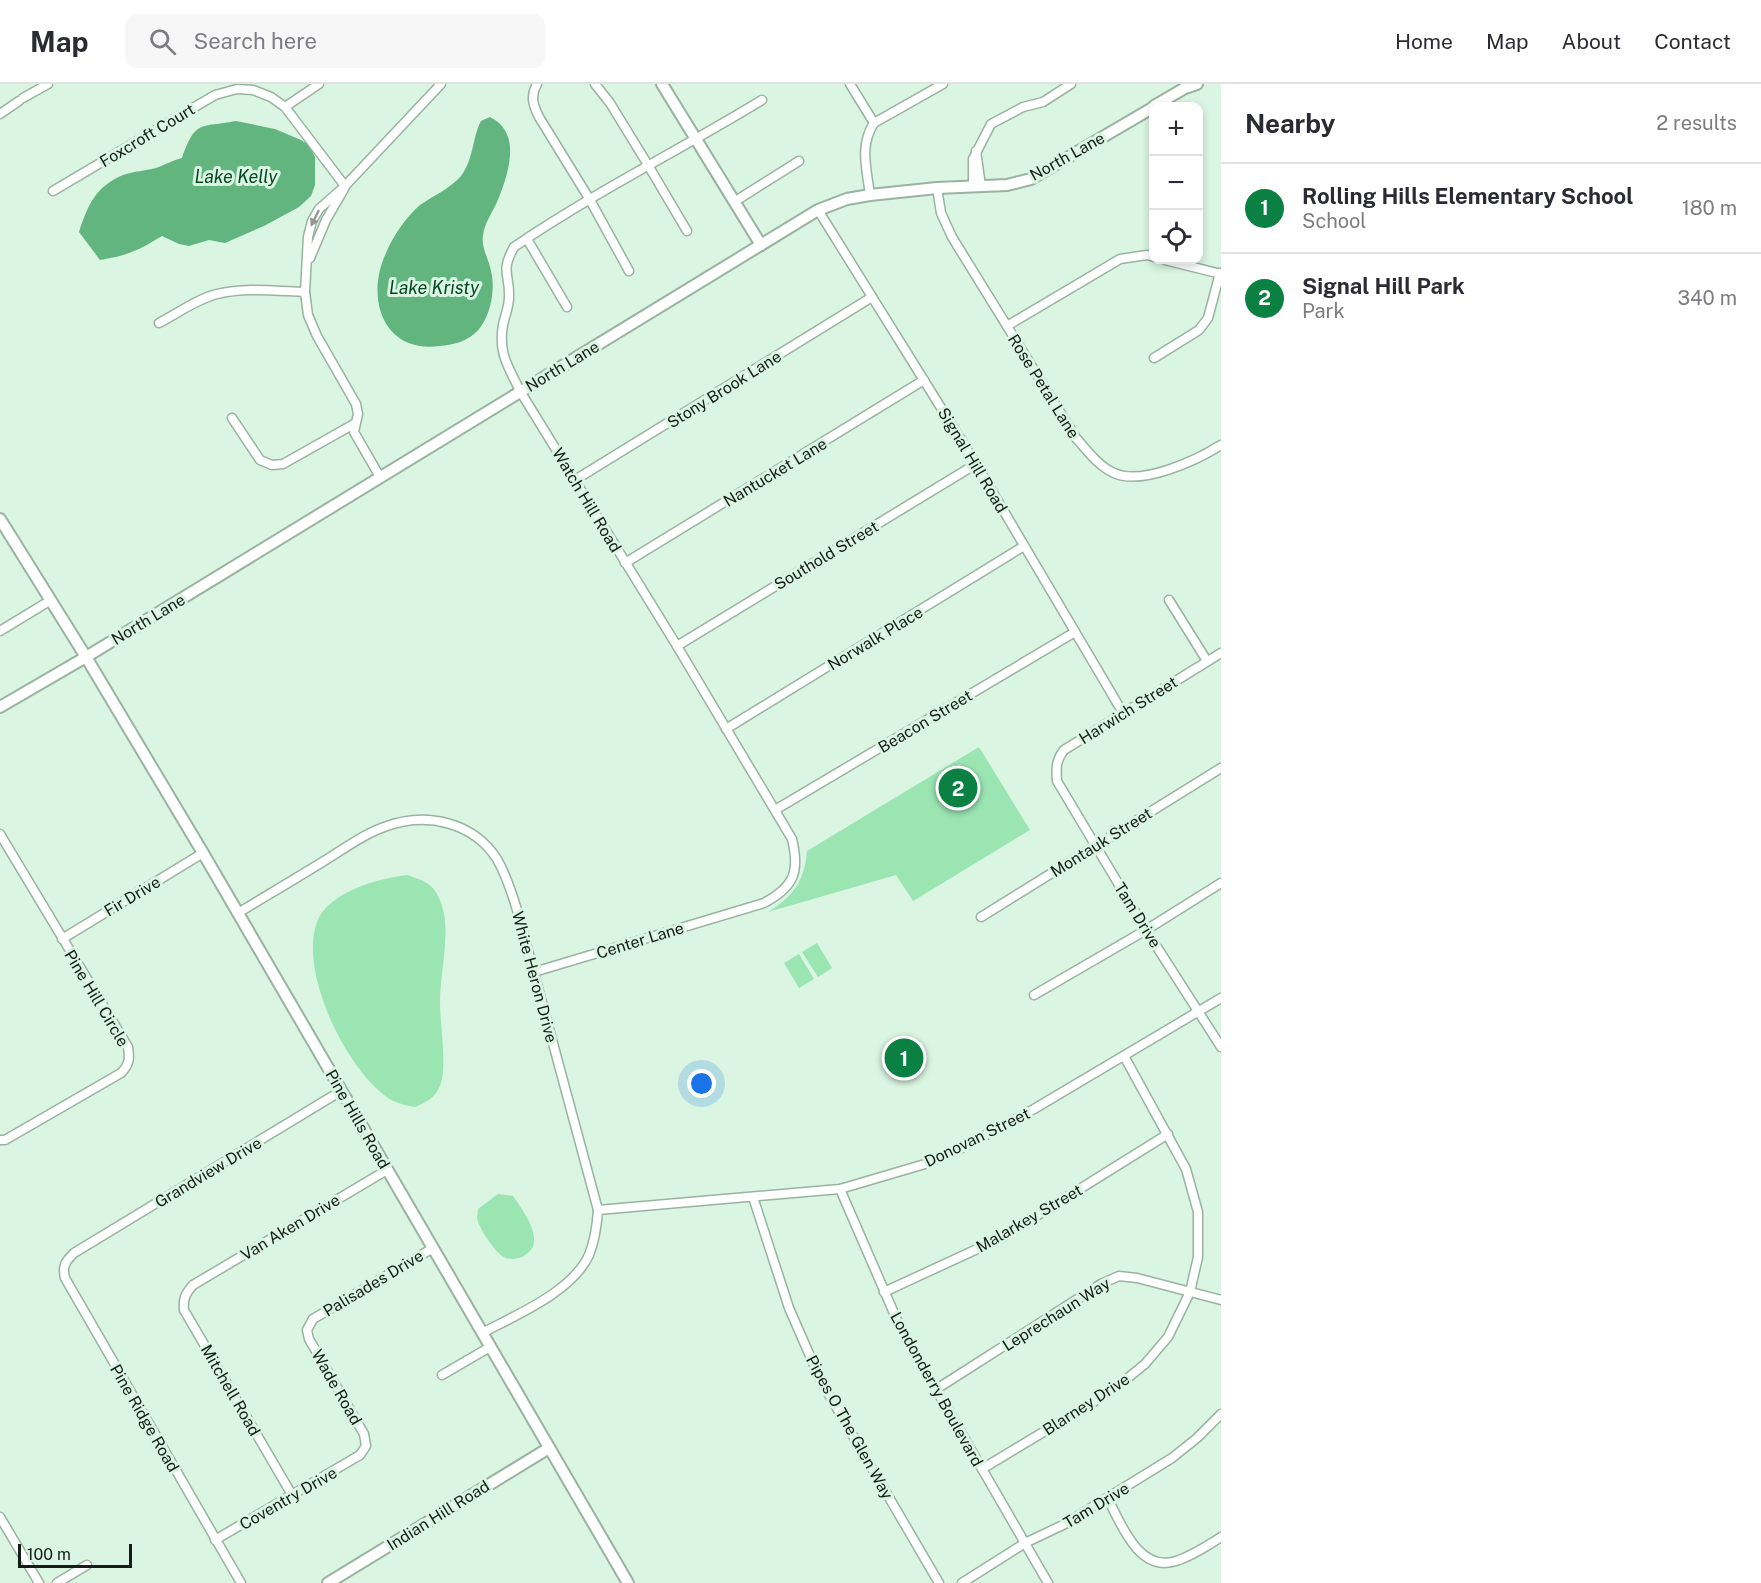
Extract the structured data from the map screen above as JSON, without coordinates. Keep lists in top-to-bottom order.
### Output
{
  "streets": {
    "street": [
      "Foxcroft Court",
      "North Lane",
      "Rose Petal Lane",
      "Stony Brook Lane",
      "Signal Hill Road",
      "Nantucket Lane",
      "Watch Hill Road",
      "Southold Street",
      "Norwalk Place",
      "Harwich Street",
      "Beacon Street",
      "Montauk Street",
      "Fir Drive",
      "Tam Drive",
      "Center Lane",
      "White Heron Drive",
      "Pine Hill Circle",
      "Pine Hills Road",
      "Donovan Street",
      "Grandview Drive",
      "Malarkey Street",
      "Van Aken Drive",
      "Palisades Drive",
      "Leprechaun Way",
      "Wade Road",
      "Londonderry Boulevard",
      "Mitchell Road",
      "Blarney Drive",
      "Pine Ridge Road",
      "Pipes O The Glen Way",
      "Coventry Drive",
      "Indian Hill Road"
    ]
  },
  "crossings": [
    ["North Lane", "Rose Petal Lane"],
    ["North Lane", "Signal Hill Road"],
    ["North Lane", "Watch Hill Road"],
    ["North Lane", "Pine Hills Road"],
    ["Stony Brook Lane", "Signal Hill Road"],
    ["Stony Brook Lane", "Watch Hill Road"],
    ["Signal Hill Road", "Nantucket Lane"],
    ["Signal Hill Road", "Southold Street"],
    ["Signal Hill Road", "Norwalk Place"],
    ["Signal Hill Road", "Harwich Street"],
    ["Signal Hill Road", "Beacon Street"],
    ["Nantucket Lane", "Watch Hill Road"],
    ["Watch Hill Road", "Southold Street"],
    ["Watch Hill Road", "Norwalk Place"],
    ["Watch Hill Road", "Beacon Street"],
    ["Watch Hill Road", "Center Lane"],
    ["Harwich Street", "Tam Drive"],
    ["Montauk Street", "Tam Drive"],
    ["Fir Drive", "Pine Hill Circle"],
    ["Fir Drive", "Pine Hills Road"],
    ["Tam Drive", "Donovan Street"],
    ["Tam Drive", "Londonderry Boulevard"],
    ["Center Lane", "White Heron Drive"],
    ["White Heron Drive", "Pine Hills Road"],
    ["White Heron Drive", "Donovan Street"],
    ["Pine Hills Road", "Grandview Drive"],
    ["Pine Hills Road", "Van Aken Drive"],
    ["Pine Hills Road", "Palisades Drive"],
    ["Pine Hills Road", "Indian Hill Road"],
    ["Donovan Street", "Londonderry Boulevard"],
    ["Donovan Street", "Blarney Drive"],
    ["Donovan Street", "Pipes O The Glen Way"],
    ["Grandview Drive", "Pine Ridge Road"],
    ["Malarkey Street", "Londonderry Boulevard"],
    ["Malarkey Street", "Blarney Drive"],
    ["Van Aken Drive", "Mitchell Road"],
    ["Palisades Drive", "Wade Road"],
    ["Leprechaun Way", "Londonderry Boulevard"],
    ["Leprechaun Way", "Blarney Drive"],
    ["Wade Road", "Coventry Drive"],
    ["Londonderry Boulevard", "Blarney Drive"],
    ["Mitchell Road", "Coventry Drive"],
    ["Pine Ridge Road", "Coventry Drive"]
  ],
  "water": ["Lake Kelly", "Lake Kristy"],
  "scale_bar": "100 m",
  "page": {
    "header": "Map",
    "search": "Search here",
    "nav": [
      "Home",
      "Map",
      "About",
      "Contact"
    ],
    "heading": ["Nearby", "2 results"],
    "map_buttons": ["+", "−"],
    "list": [
      {
        "mark": "1",
        "name": "Rolling Hills Elementary School",
        "note": "School",
        "value": "180 m"
      },
      {
        "mark": "2",
        "name": "Signal Hill Park",
        "note": "Park",
        "value": "340 m"
      }
    ],
    "pins": ["2", "1"],
    "scale": "100 m"
  }
}
